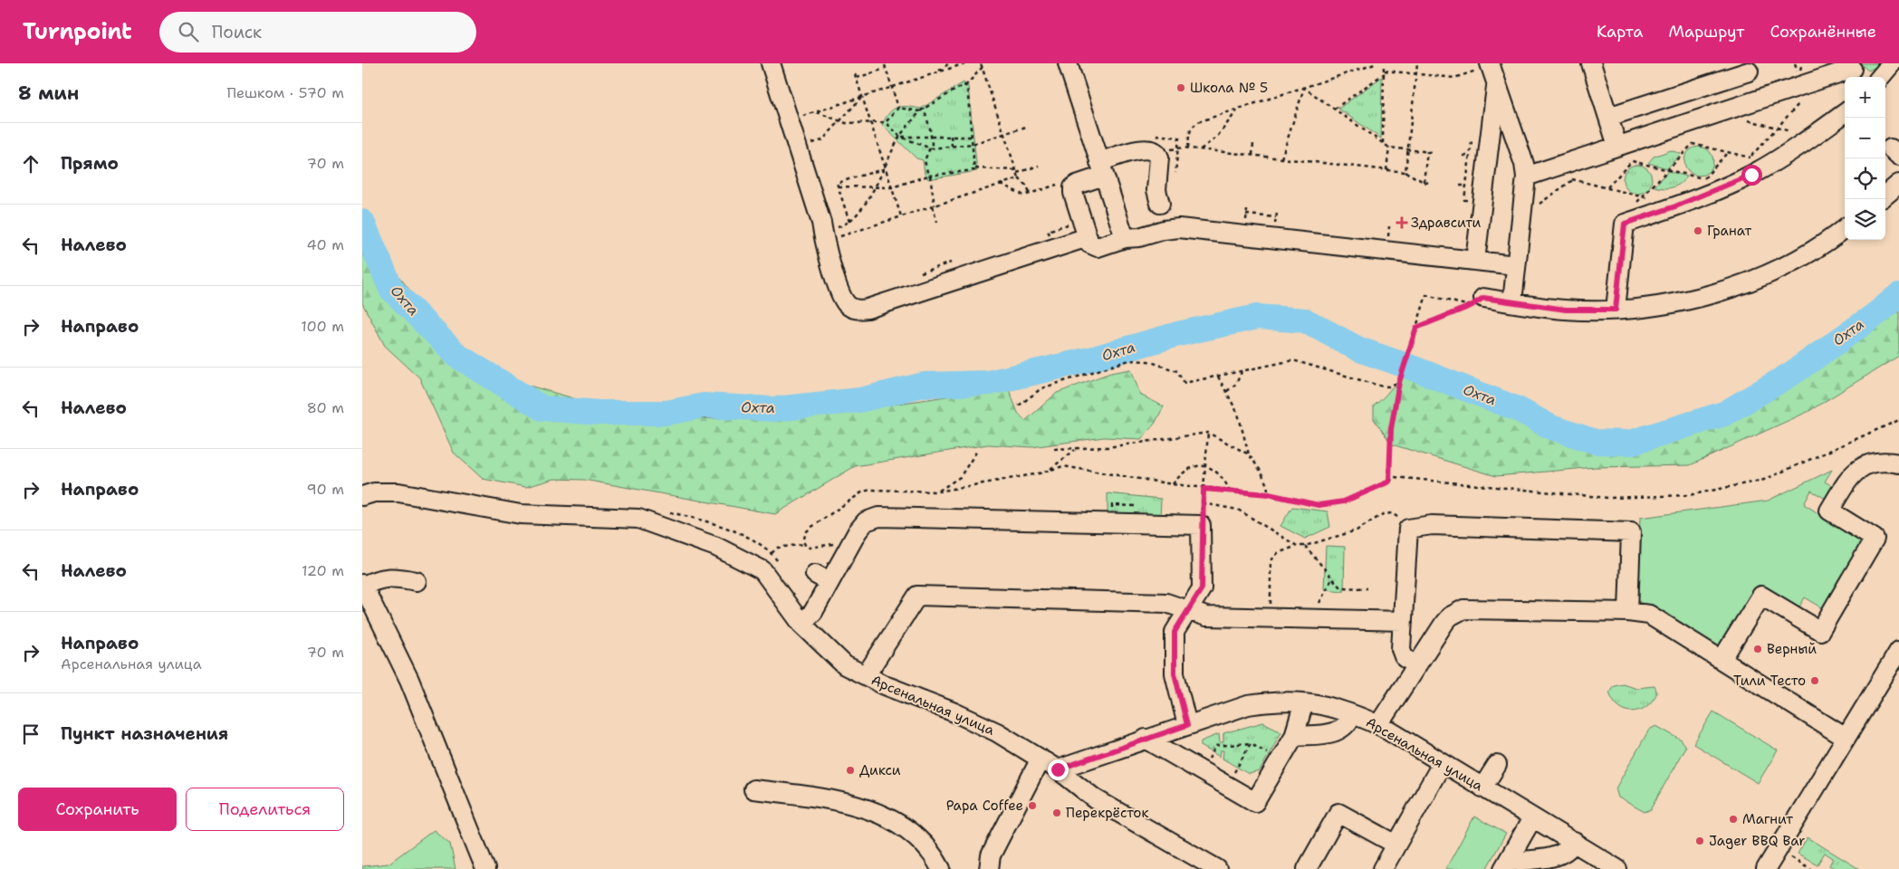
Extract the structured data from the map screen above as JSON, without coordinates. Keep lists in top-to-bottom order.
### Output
{
  "streets": {
    "street": ["Арсенальная улица"]
  },
  "water": ["Охта"],
  "places": {
    "other": [
      "Школа № 5",
      "Гранат",
      "Верный",
      "Тили Тесто",
      "Дикси",
      "Papa Coffee",
      "Перекрёсток",
      "Магнит",
      "Jager BBQ Bar"
    ],
    "health": ["Здравсити"]
  },
  "page": {
    "header": "Turnpoint",
    "search": "Поиск",
    "nav": ["Карта", "Маршрут", "Сохранённые"],
    "heading": ["8 мин", "Пешком · 570 m"],
    "map_buttons": ["+", "−"],
    "list": [
      ["Прямо", "70 m"],
      ["Налево", "40 m"],
      ["Направо", "100 m"],
      ["Налево", "80 m"],
      ["Направо", "90 m"],
      ["Налево", "120 m"],
      ["Направо", "Арсенальная улица", "70 m"],
      "Пункт назначения"
    ],
    "buttons": ["Сохранить", "Поделиться"]
  }
}
